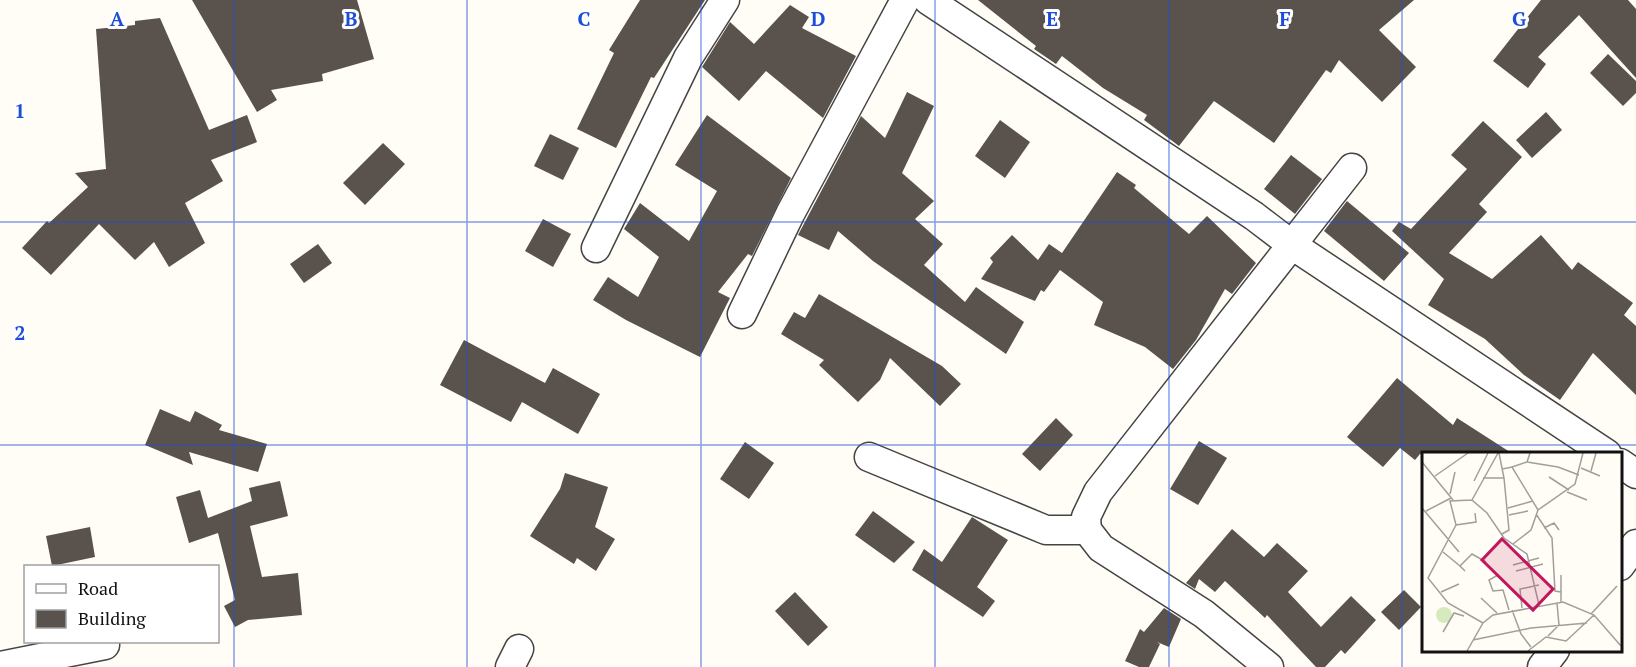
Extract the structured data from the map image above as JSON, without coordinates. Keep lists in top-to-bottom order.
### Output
{
  "legend": ["Road", "Building"],
  "grid": {
    "columns": [
      "A",
      "B",
      "C",
      "D",
      "E",
      "F",
      "G"
    ],
    "rows": ["1", "2"]
  }
}
